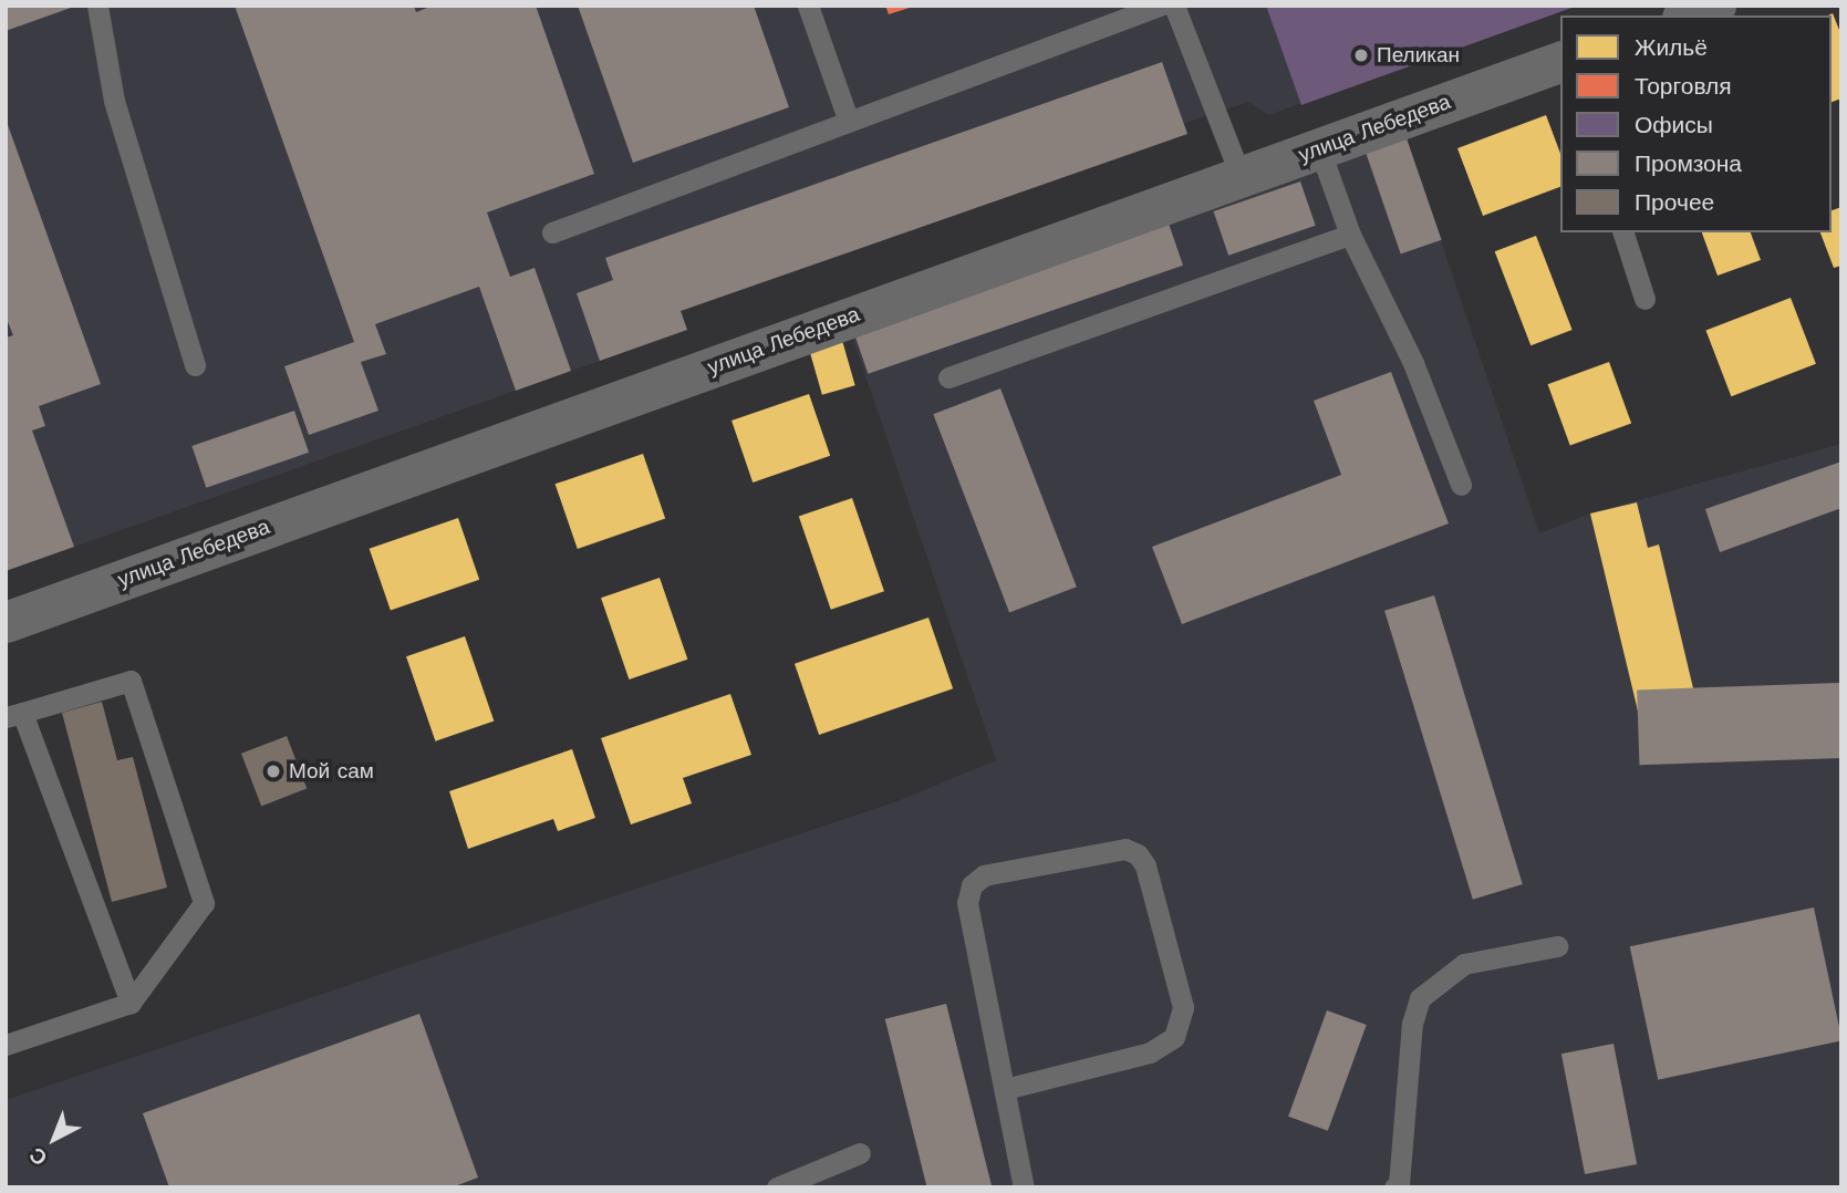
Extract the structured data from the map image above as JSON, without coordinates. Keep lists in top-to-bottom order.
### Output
{
  "streets": {
    "street": ["улица Лебедева"]
  },
  "places": ["Пеликан", "Мой сам"],
  "legend": [
    "Жильё",
    "Торговля",
    "Офисы",
    "Промзона",
    "Прочее"
  ],
  "north": "bottom left"
}
